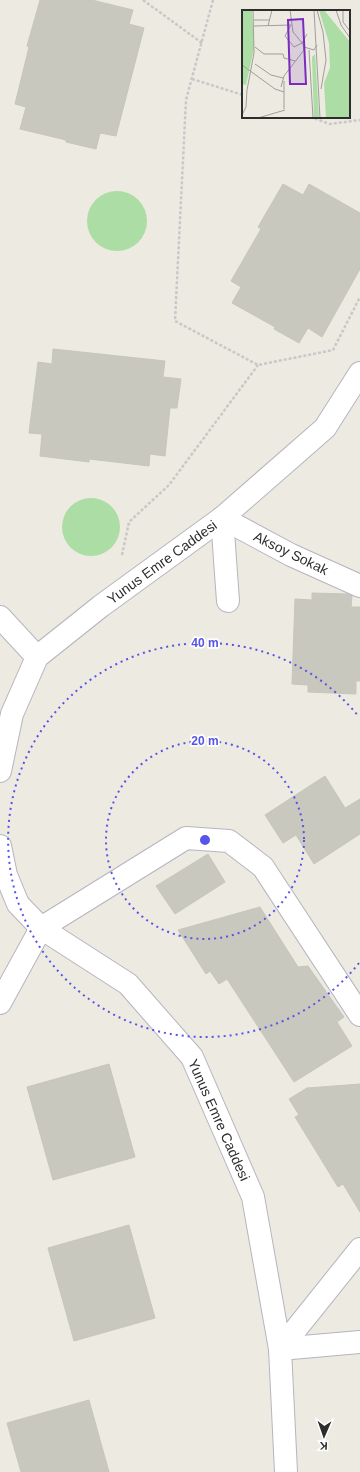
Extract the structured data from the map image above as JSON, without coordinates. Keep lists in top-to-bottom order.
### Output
{
  "streets": {
    "street": ["Aksoy Sokak", "Yunus Emre Caddesi"]
  },
  "crossings": [
    ["Aksoy Sokak", "Yunus Emre Caddesi"]
  ],
  "north": "bottom",
  "rings": ["40 m", "20 m"]
}
